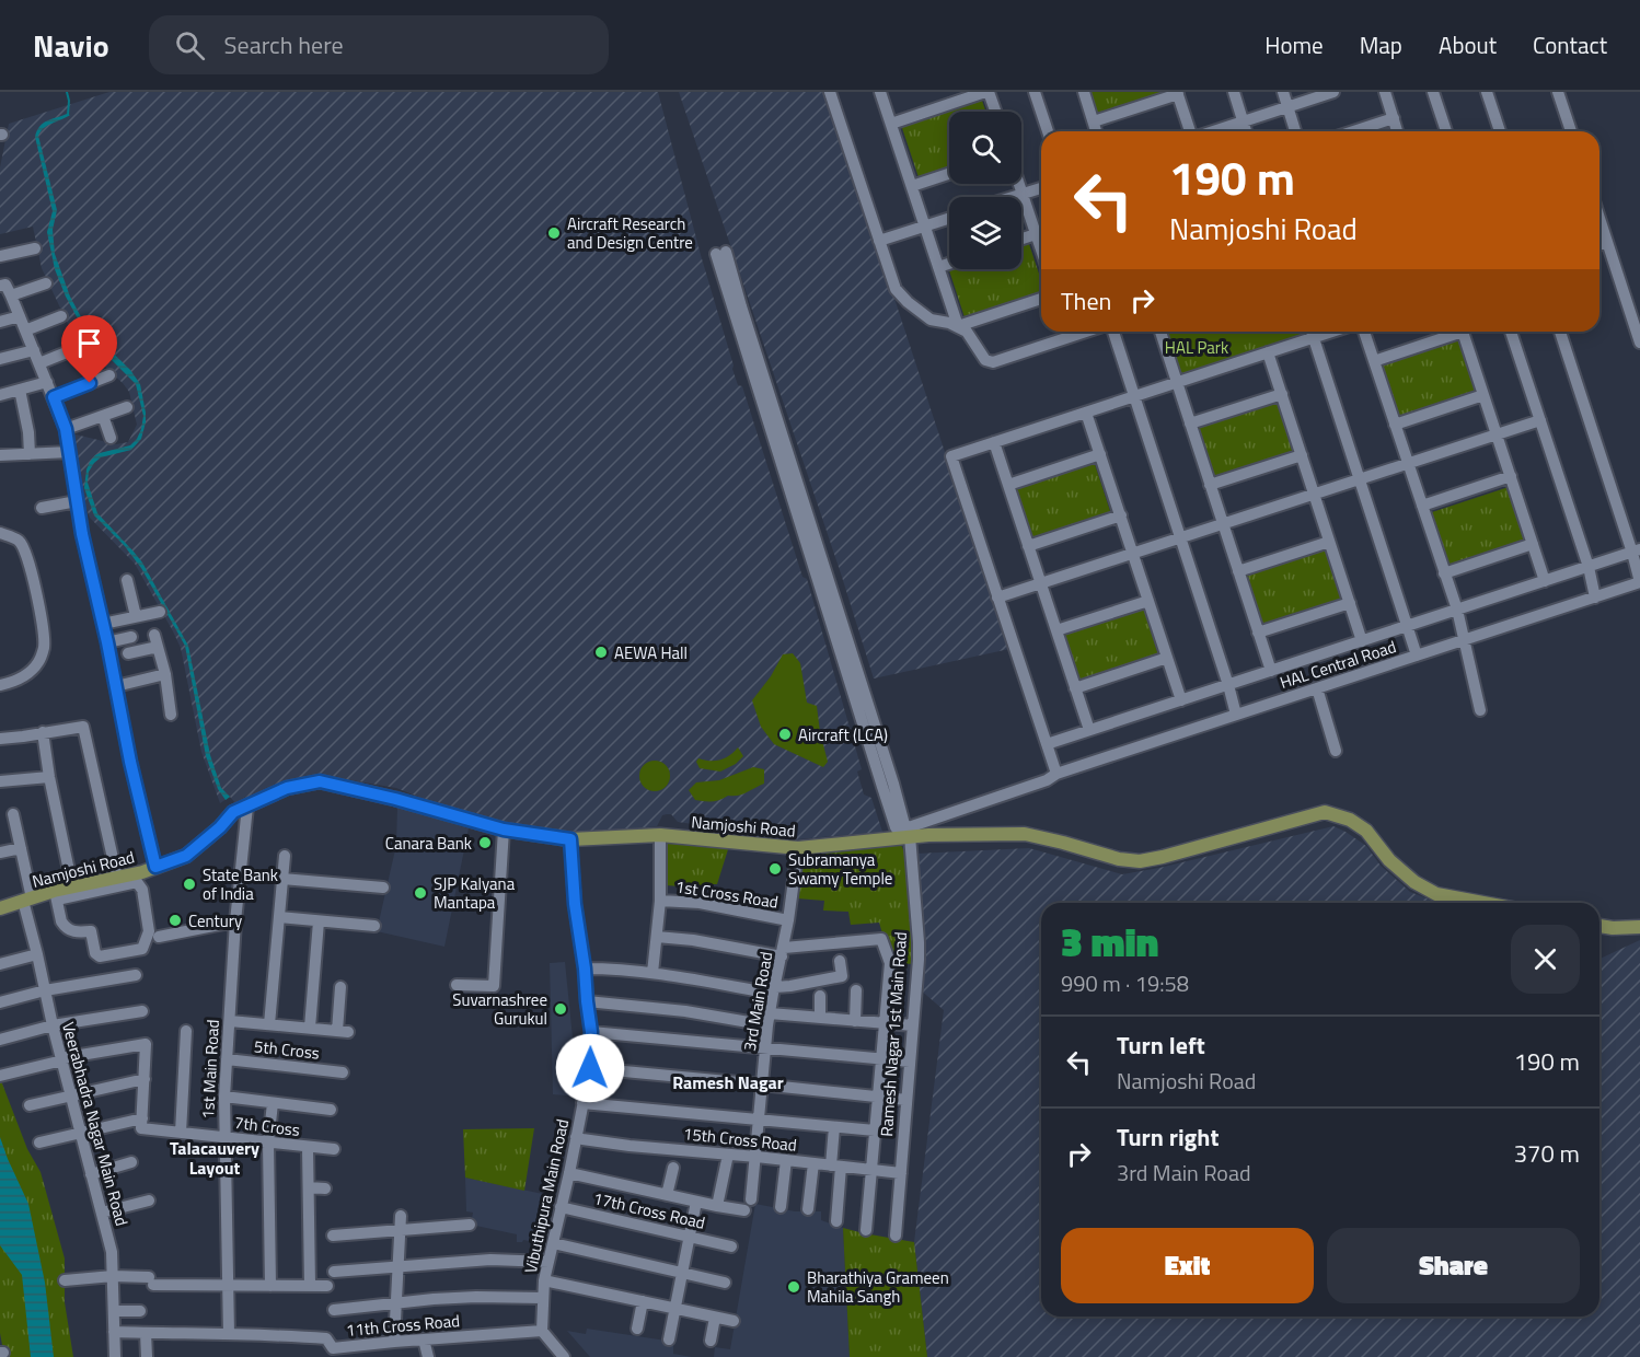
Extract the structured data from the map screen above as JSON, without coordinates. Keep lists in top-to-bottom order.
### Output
{
  "streets": {
    "main road": ["Namjoshi Road"],
    "street": [
      "HAL Central Road",
      "1st Cross Road",
      "3rd Main Road",
      "Ramesh Nagar 1st Main Road",
      "5th Cross",
      "1st Main Road",
      "Veerabhadra Nagar Main Road",
      "7th Cross",
      "15th Cross Road",
      "Vibuthipura Main Road",
      "17th Cross Road",
      "11th Cross Road"
    ]
  },
  "crossings": [
    ["HAL Central Road", "Namjoshi Road"],
    ["HAL Central Road", "Ramesh Nagar 1st Main Road"],
    ["Namjoshi Road", "3rd Main Road"],
    ["Namjoshi Road", "Ramesh Nagar 1st Main Road"],
    ["Namjoshi Road", "1st Main Road"],
    ["Namjoshi Road", "Veerabhadra Nagar Main Road"],
    ["Namjoshi Road", "Vibuthipura Main Road"],
    ["1st Cross Road", "3rd Main Road"],
    ["3rd Main Road", "15th Cross Road"],
    ["Ramesh Nagar 1st Main Road", "15th Cross Road"],
    ["5th Cross", "1st Main Road"],
    ["1st Main Road", "7th Cross"],
    ["1st Main Road", "11th Cross Road"],
    ["Veerabhadra Nagar Main Road", "11th Cross Road"],
    ["15th Cross Road", "Vibuthipura Main Road"],
    ["Vibuthipura Main Road", "17th Cross Road"],
    ["Vibuthipura Main Road", "11th Cross Road"]
  ],
  "districts": ["Ramesh Nagar", "Talacauvery Layout"],
  "parks": ["HAL Park"],
  "places": [
    "Aircraft Research and Design Centre",
    "AEWA Hall",
    "Aircraft (LCA)",
    "Canara Bank",
    "Subramanya Swamy Temple",
    "State Bank of India",
    "SJP Kalyana Mantapa",
    "Century",
    "Suvarnashree Gurukul",
    "Bharathiya Grameen Mahila Sangh"
  ],
  "page": {
    "header": "Navio",
    "search": "Search here",
    "nav": [
      "Home",
      "Map",
      "About",
      "Contact"
    ],
    "turn": ["190 m", "Namjoshi Road"],
    "then": "Then",
    "heading": ["3 min", "990 m · 19:58"],
    "list": [
      {
        "name": "Turn left",
        "note": "Namjoshi Road",
        "value": "190 m"
      },
      {
        "name": "Turn right",
        "note": "3rd Main Road",
        "value": "370 m"
      }
    ],
    "buttons": ["Exit", "Share"]
  }
}
